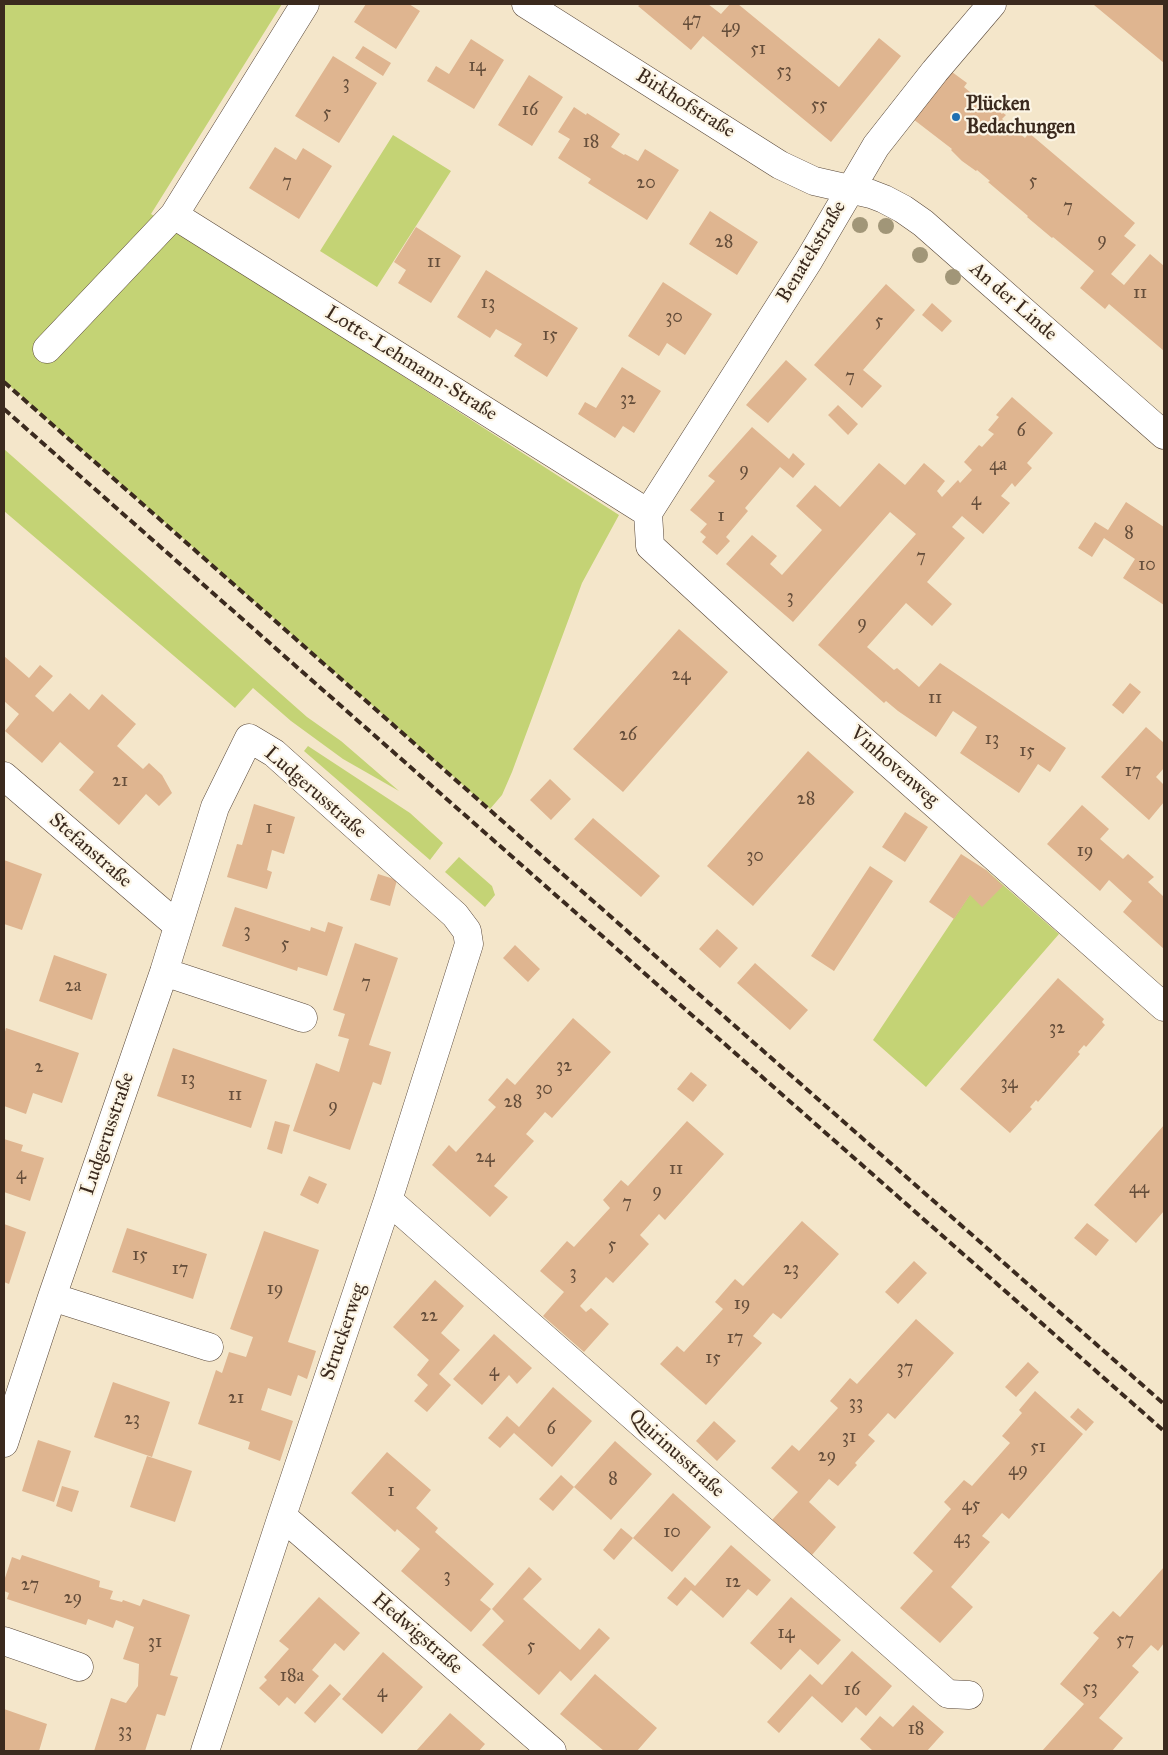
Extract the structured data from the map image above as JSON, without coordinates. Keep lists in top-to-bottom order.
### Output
{
  "streets": {
    "street": [
      "Birkhofstraße",
      "Benatekstraße",
      "An der Linde",
      "Lotte-Lehmann-Straße",
      "Vinhovenweg",
      "Ludgerusstraße",
      "Stefanstraße",
      "Struckerweg",
      "Quirinusstraße",
      "Hedwigstraße"
    ]
  },
  "crossings": [
    ["Birkhofstraße", "Benatekstraße"],
    ["Birkhofstraße", "An der Linde"],
    ["Benatekstraße", "An der Linde"],
    ["Benatekstraße", "Lotte-Lehmann-Straße"],
    ["Benatekstraße", "Vinhovenweg"],
    ["Lotte-Lehmann-Straße", "Vinhovenweg"],
    ["Ludgerusstraße", "Stefanstraße"],
    ["Ludgerusstraße", "Struckerweg"],
    ["Struckerweg", "Quirinusstraße"],
    ["Struckerweg", "Hedwigstraße"]
  ],
  "places": ["Plücken Bedachungen"],
  "house_numbers": [
    "47",
    "49",
    "51",
    "14",
    "53",
    "3",
    "55",
    "16",
    "5",
    "18",
    "5",
    "7",
    "20",
    "7",
    "9",
    "28",
    "11",
    "11",
    "13",
    "30",
    "5",
    "15",
    "7",
    "32",
    "6",
    "4a",
    "9",
    "4",
    "1",
    "8",
    "7",
    "10",
    "3",
    "9",
    "24",
    "11",
    "26",
    "13",
    "15",
    "17",
    "21",
    "28",
    "1",
    "19",
    "30",
    "3",
    "5",
    "7",
    "2a",
    "32",
    "32",
    "2",
    "13",
    "34",
    "30",
    "11",
    "28",
    "9",
    "24",
    "11",
    "4",
    "44",
    "9",
    "7",
    "5",
    "15",
    "17",
    "23",
    "3",
    "19",
    "19",
    "22",
    "17",
    "15",
    "37",
    "4",
    "21",
    "33",
    "23",
    "6",
    "31",
    "51",
    "29",
    "49",
    "8",
    "1",
    "45",
    "10",
    "43",
    "3",
    "12",
    "27",
    "29",
    "14",
    "57",
    "31",
    "5",
    "18a",
    "53",
    "16",
    "4",
    "18",
    "33"
  ]
}
